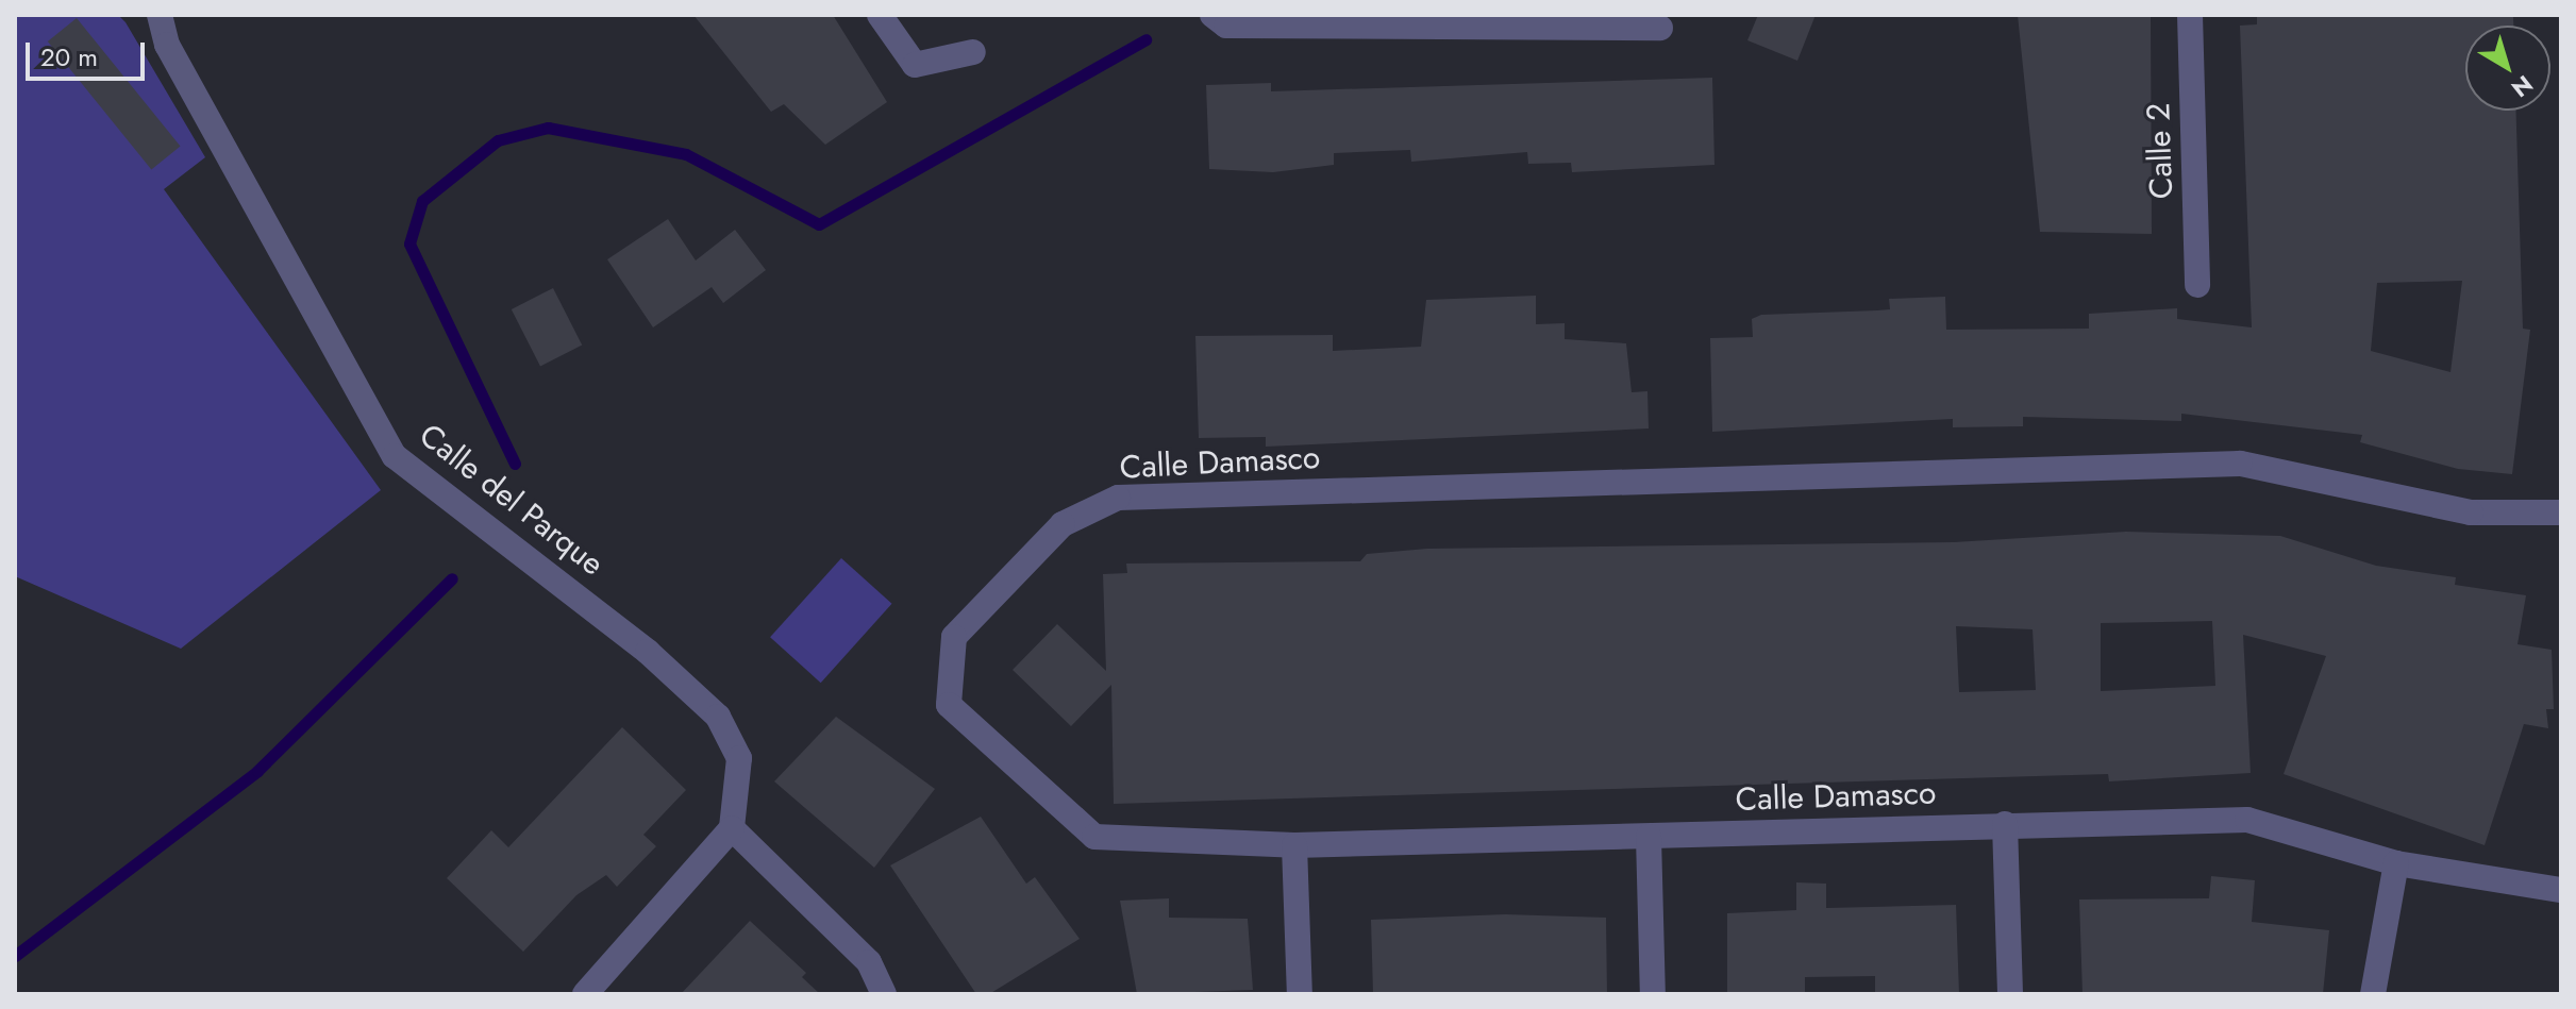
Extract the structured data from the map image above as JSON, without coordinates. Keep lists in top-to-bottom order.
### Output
{
  "streets": {
    "street": ["Calle 2", "Calle Damasco", "Calle del Parque"]
  },
  "scale_bar": "20 m",
  "north": "bottom right"
}
